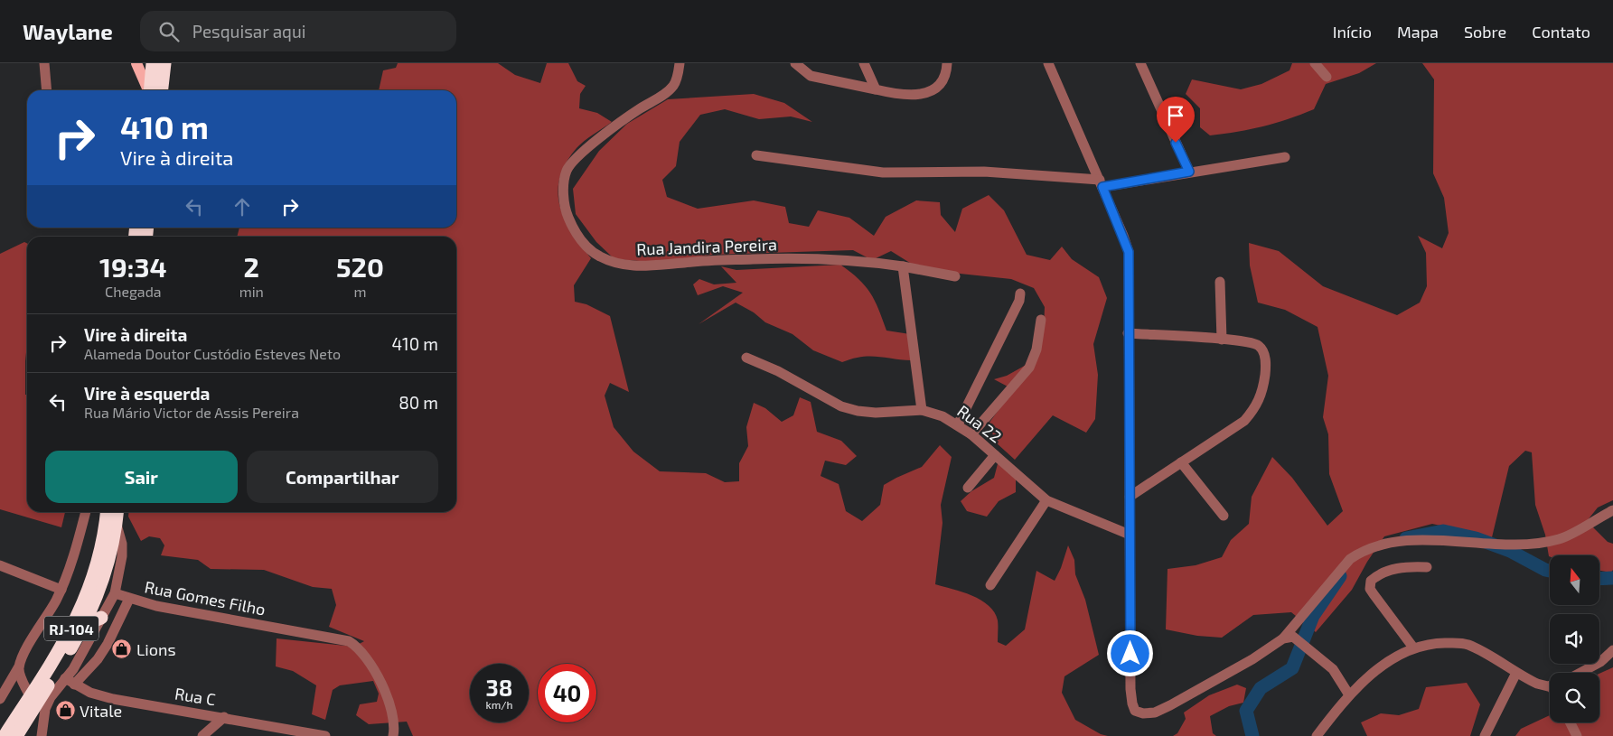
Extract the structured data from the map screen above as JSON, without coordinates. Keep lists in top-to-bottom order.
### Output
{
  "streets": {
    "highway": ["RJ-104"],
    "street": [
      "Rua Jandira Pereira",
      "Rua 22",
      "Rua Gomes Filho",
      "Rua C"
    ]
  },
  "places": {
    "shop": ["Lions", "Vitale"]
  },
  "north": "top",
  "page": {
    "header": "Waylane",
    "search": "Pesquisar aqui",
    "nav": [
      "Início",
      "Mapa",
      "Sobre",
      "Contato"
    ],
    "turn": ["410 m", "Vire à direita"],
    "eta": [
      "19:34",
      "Chegada",
      "2",
      "min",
      "520",
      "m"
    ],
    "list": [
      {
        "name": "Vire à direita",
        "note": "Alameda Doutor Custódio Esteves Neto",
        "value": "410 m"
      },
      {
        "name": "Vire à esquerda",
        "note": "Rua Mário Victor de Assis Pereira",
        "value": "80 m"
      }
    ],
    "buttons": ["Sair", "Compartilhar"],
    "speed": "38 km/h",
    "limit": "40"
  }
}
